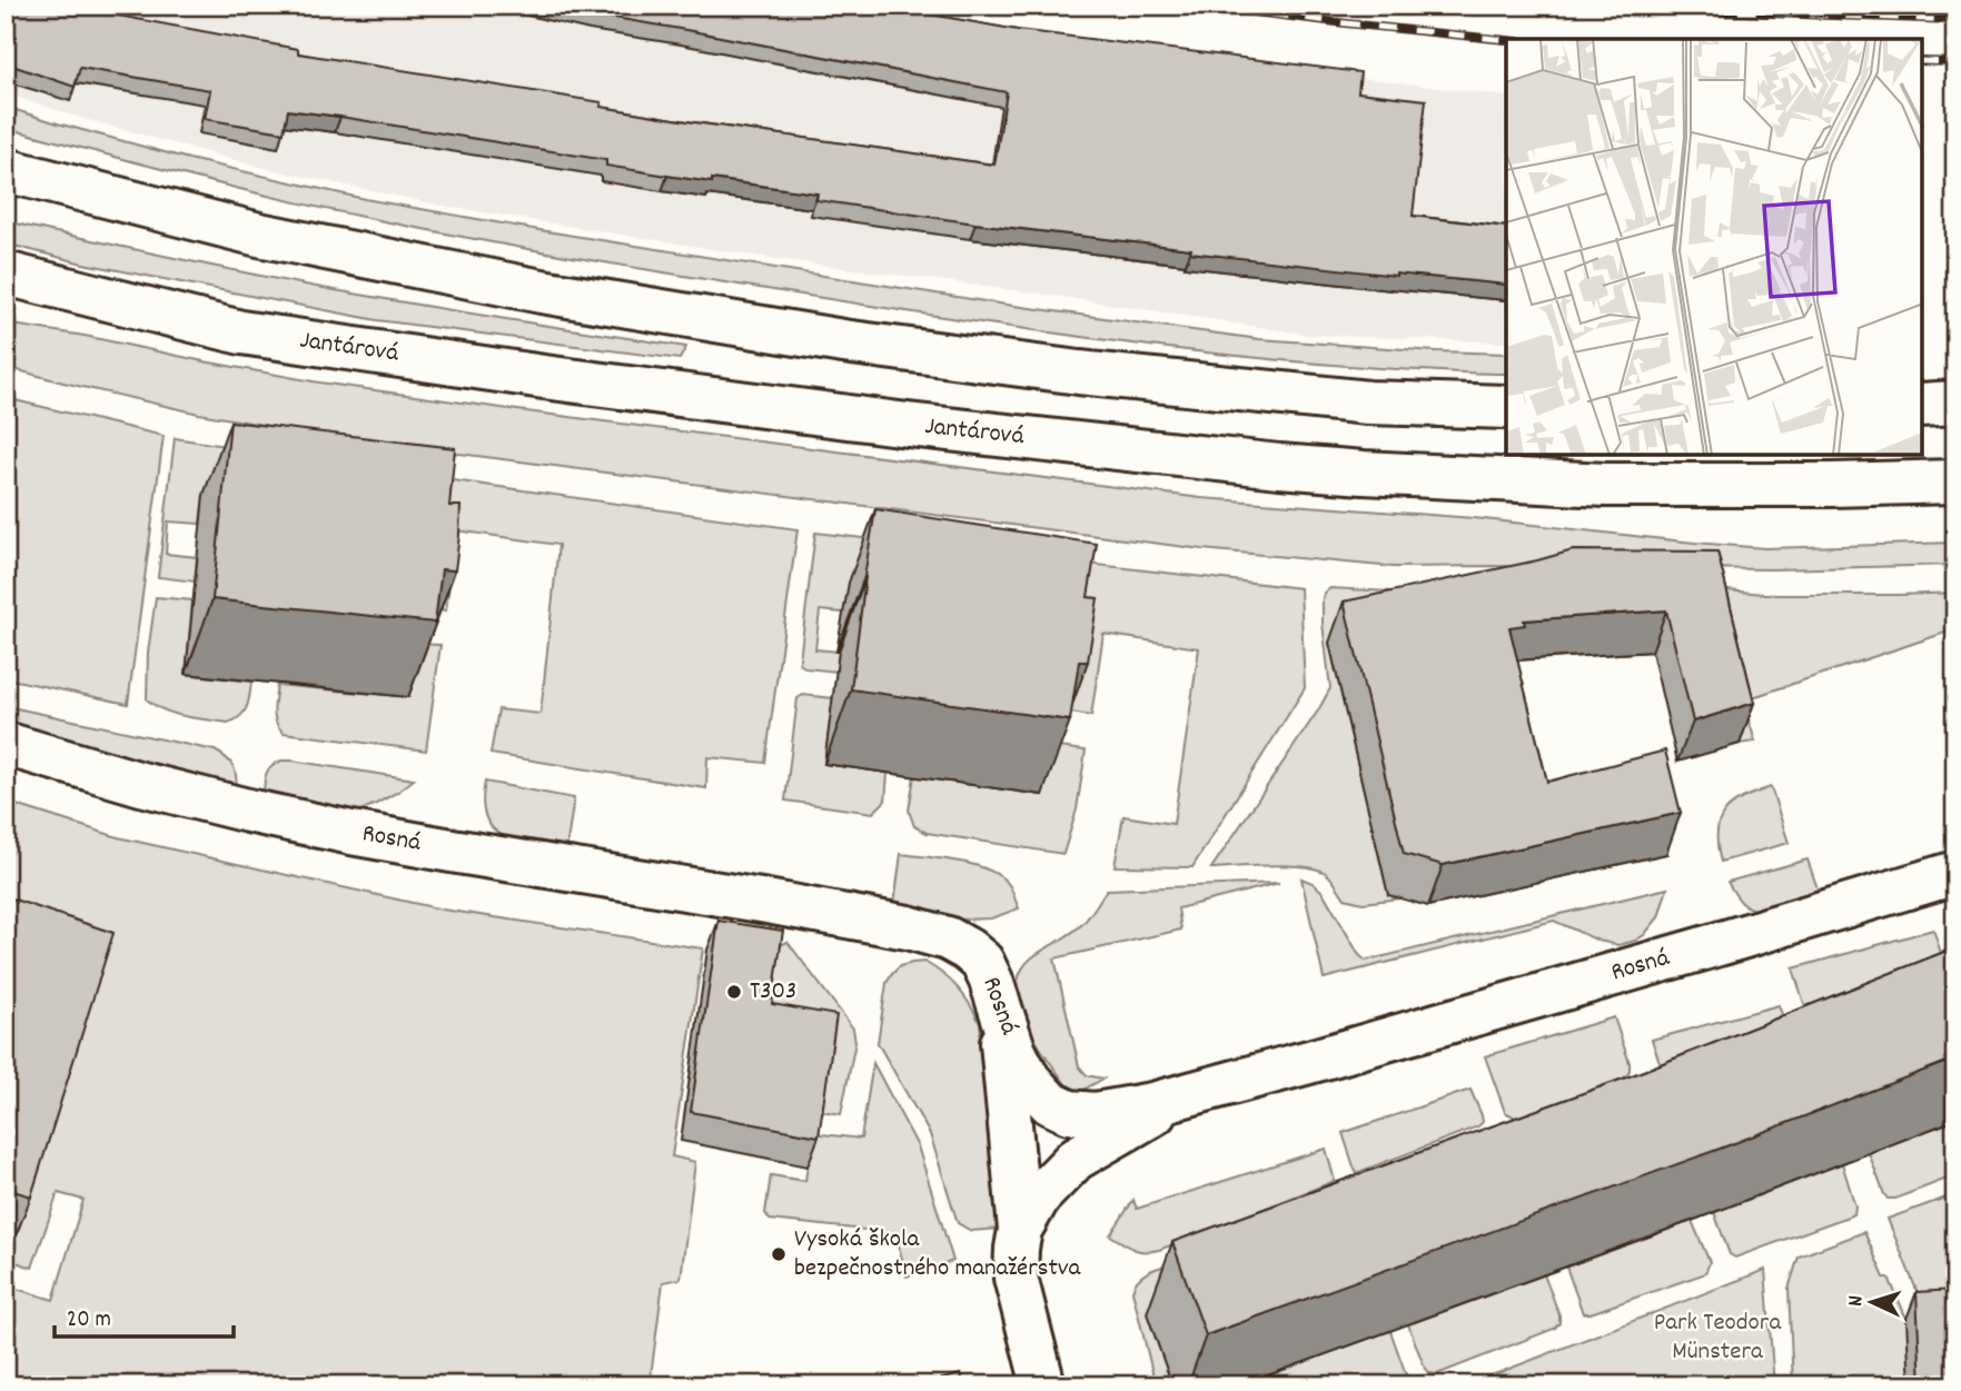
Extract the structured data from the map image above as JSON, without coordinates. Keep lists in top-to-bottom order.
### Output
{
  "streets": {
    "street": ["Jantárová", "Rosná"]
  },
  "parks": ["Park Teodora Münstera"],
  "places": ["T303", "Vysoká škola bezpečnostného manažérstva"],
  "scale_bar": "20 m",
  "north": "left"
}
